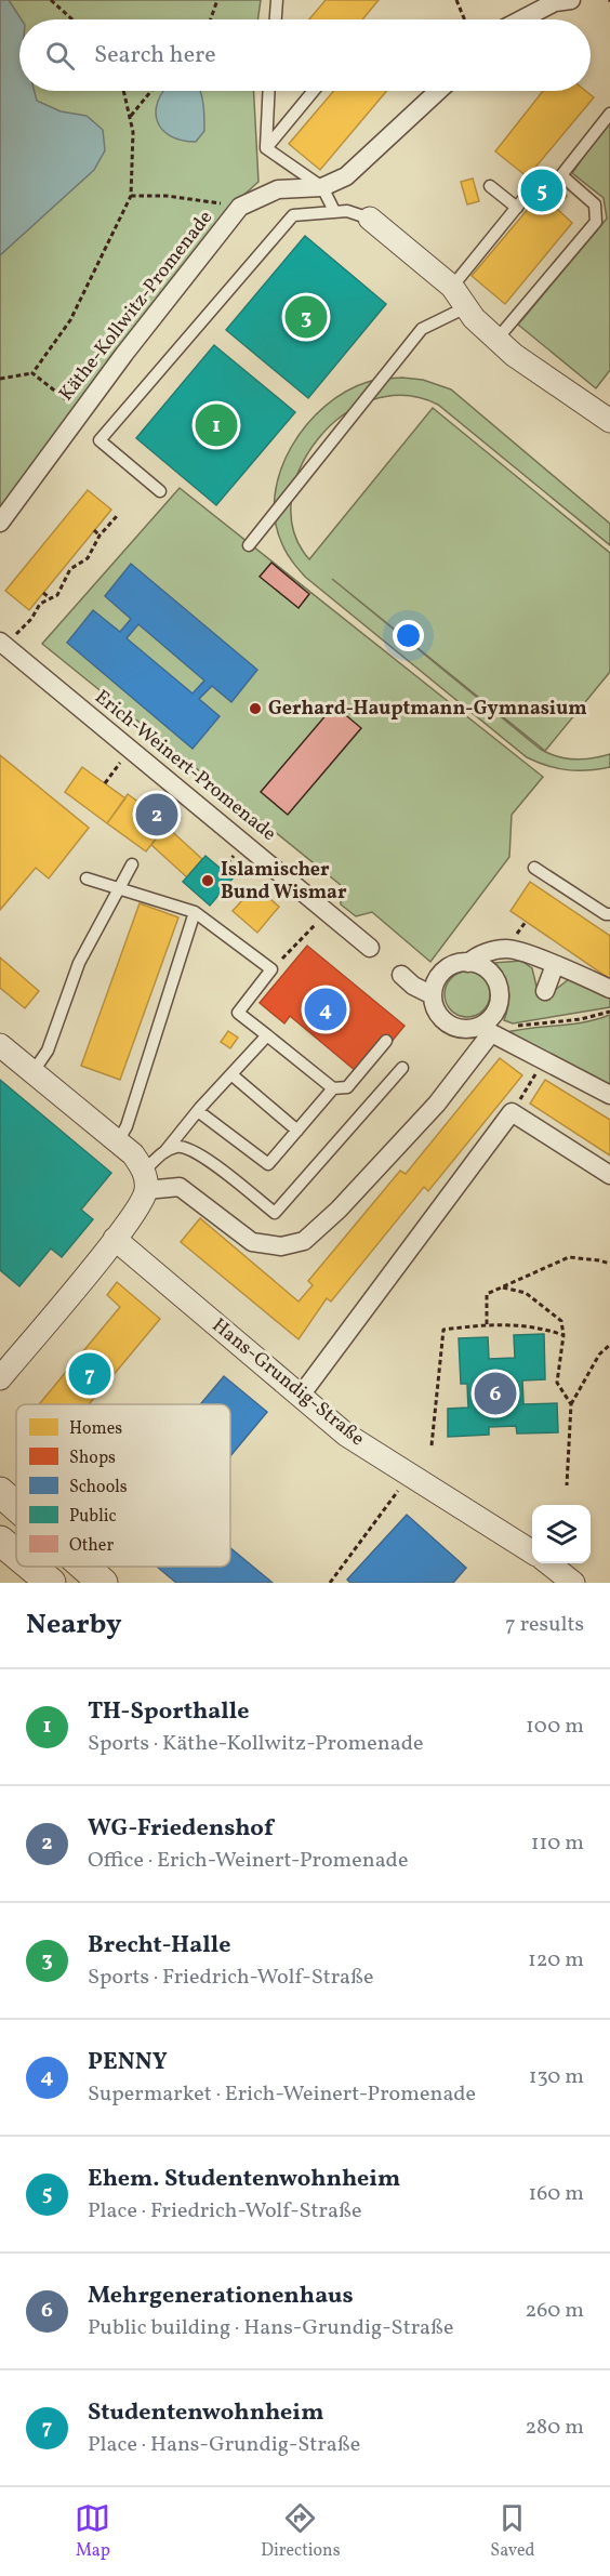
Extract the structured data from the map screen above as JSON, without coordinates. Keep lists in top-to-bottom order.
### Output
{
  "streets": {
    "street": ["Käthe-Kollwitz-Promenade", "Erich-Weinert-Promenade", "Hans-Grundig-Straße"]
  },
  "places": ["Gerhard-Hauptmann-Gymnasium", "Islamischer Bund Wismar"],
  "legend": [
    "Homes",
    "Shops",
    "Schools",
    "Public",
    "Other"
  ],
  "page": {
    "search": "Search here",
    "pins": [
      "5",
      "3",
      "1",
      "2",
      "4",
      "7",
      "6"
    ],
    "heading": ["Nearby", "7 results"],
    "list": [
      {
        "mark": "1",
        "name": "TH-Sporthalle",
        "note": "Sports · Käthe-Kollwitz-Promenade",
        "value": "100 m"
      },
      {
        "mark": "2",
        "name": "WG-Friedenshof",
        "note": "Office · Erich-Weinert-Promenade",
        "value": "110 m"
      },
      {
        "mark": "3",
        "name": "Brecht-Halle",
        "note": "Sports · Friedrich-Wolf-Straße",
        "value": "120 m"
      },
      {
        "mark": "4",
        "name": "PENNY",
        "note": "Supermarket · Erich-Weinert-Promenade",
        "value": "130 m"
      },
      {
        "mark": "5",
        "name": "Ehem. Studentenwohnheim",
        "note": "Place · Friedrich-Wolf-Straße",
        "value": "160 m"
      },
      {
        "mark": "6",
        "name": "Mehrgenerationenhaus",
        "note": "Public building · Hans-Grundig-Straße",
        "value": "260 m"
      },
      {
        "mark": "7",
        "name": "Studentenwohnheim",
        "note": "Place · Hans-Grundig-Straße",
        "value": "280 m"
      }
    ],
    "nav": ["Map", "Directions", "Saved"]
  }
}
